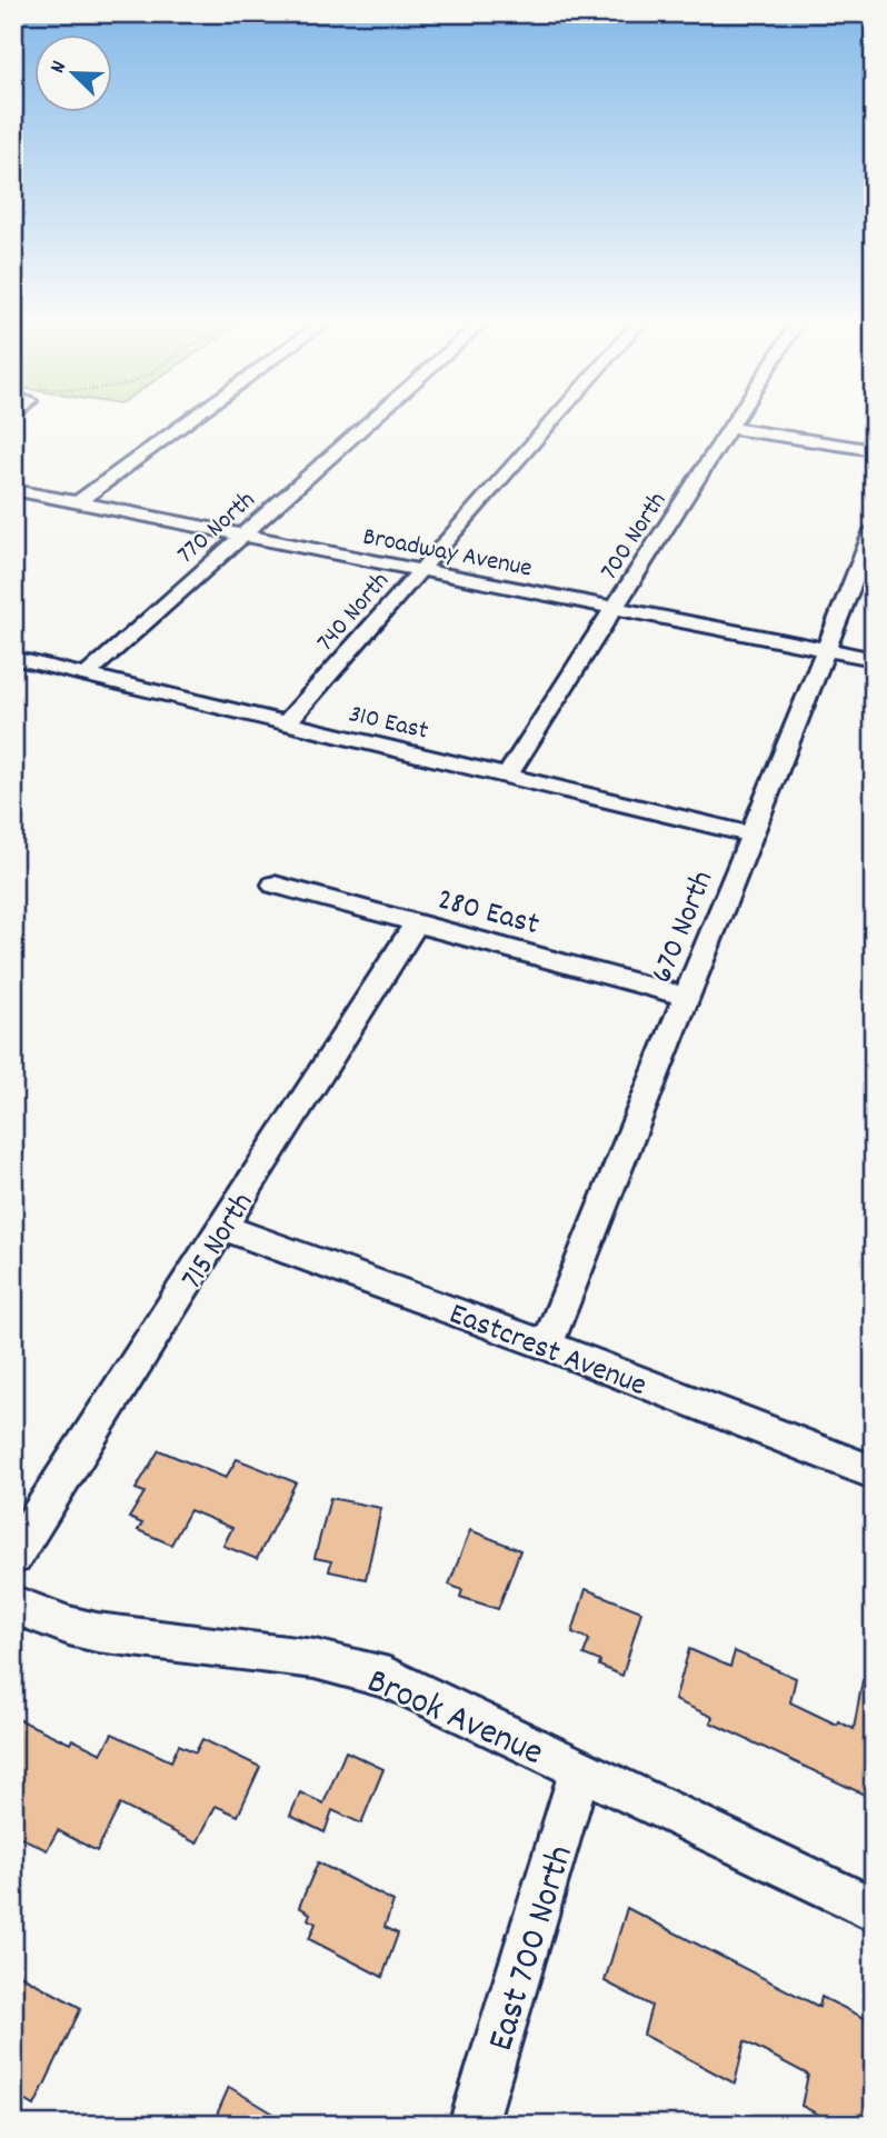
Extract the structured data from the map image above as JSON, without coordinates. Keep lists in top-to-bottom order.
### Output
{
  "streets": {
    "street": [
      "770 North",
      "700 North",
      "Broadway Avenue",
      "740 North",
      "310 East",
      "280 East",
      "670 North",
      "715 North",
      "Eastcrest Avenue",
      "Brook Avenue",
      "East 700 North"
    ]
  },
  "crossings": [
    ["770 North", "Broadway Avenue"],
    ["770 North", "310 East"],
    ["700 North", "Broadway Avenue"],
    ["700 North", "310 East"],
    ["Broadway Avenue", "740 North"],
    ["Broadway Avenue", "670 North"],
    ["740 North", "310 East"],
    ["310 East", "670 North"],
    ["280 East", "670 North"],
    ["280 East", "715 North"],
    ["670 North", "Eastcrest Avenue"],
    ["715 North", "Eastcrest Avenue"],
    ["Brook Avenue", "East 700 North"]
  ],
  "north": "top left"
}
